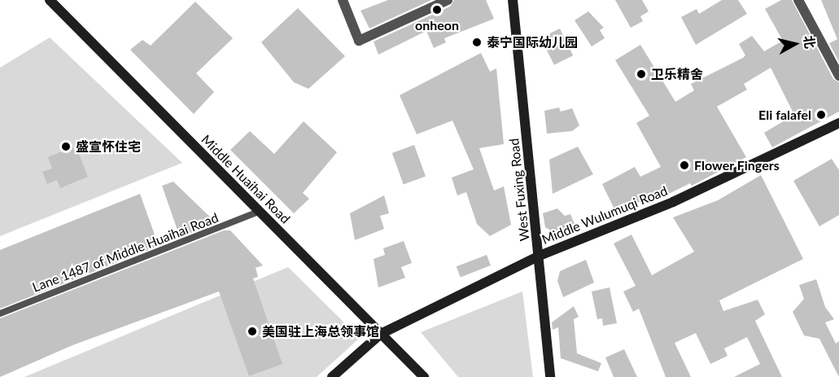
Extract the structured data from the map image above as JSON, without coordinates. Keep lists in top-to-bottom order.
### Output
{
  "streets": {
    "street": ["Middle Huaihai Road", "West Fuxing Road", "Middle Wulumuqi Road"],
    "lane": ["Lane 1487 of Middle Huaihai Road"]
  },
  "crossings": [
    ["Middle Huaihai Road", "Middle Wulumuqi Road"],
    ["Middle Huaihai Road", "Lane 1487 of Middle Huaihai Road"],
    ["West Fuxing Road", "Middle Wulumuqi Road"]
  ],
  "places": [
    "onheon",
    "泰宁国际幼儿园",
    "卫乐精舍",
    "Eli falafel",
    "盛宣怀住宅",
    "Flower Fingers",
    "美国驻上海总领事馆"
  ],
  "north": "right"
}
